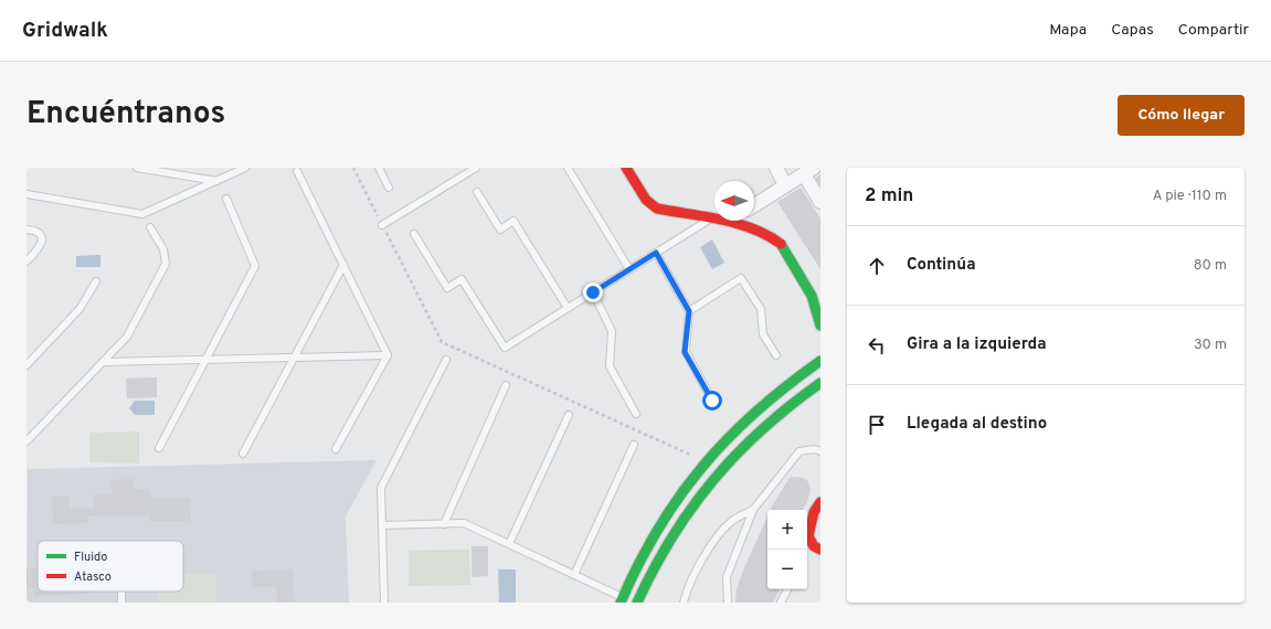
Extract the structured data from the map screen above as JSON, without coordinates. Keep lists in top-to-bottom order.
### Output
{
  "legend": ["Fluido", "Atasco"],
  "north": "left",
  "page": {
    "header": "Gridwalk",
    "nav": ["Mapa", "Capas", "Compartir"],
    "title": "Encuéntranos",
    "buttons": "Cómo llegar",
    "heading": ["2 min", "A pie · 110 m"],
    "list": [
      ["Continúa", "80 m"],
      ["Gira a la izquierda", "30 m"],
      "Llegada al destino"
    ],
    "map_buttons": ["+", "−"]
  }
}
